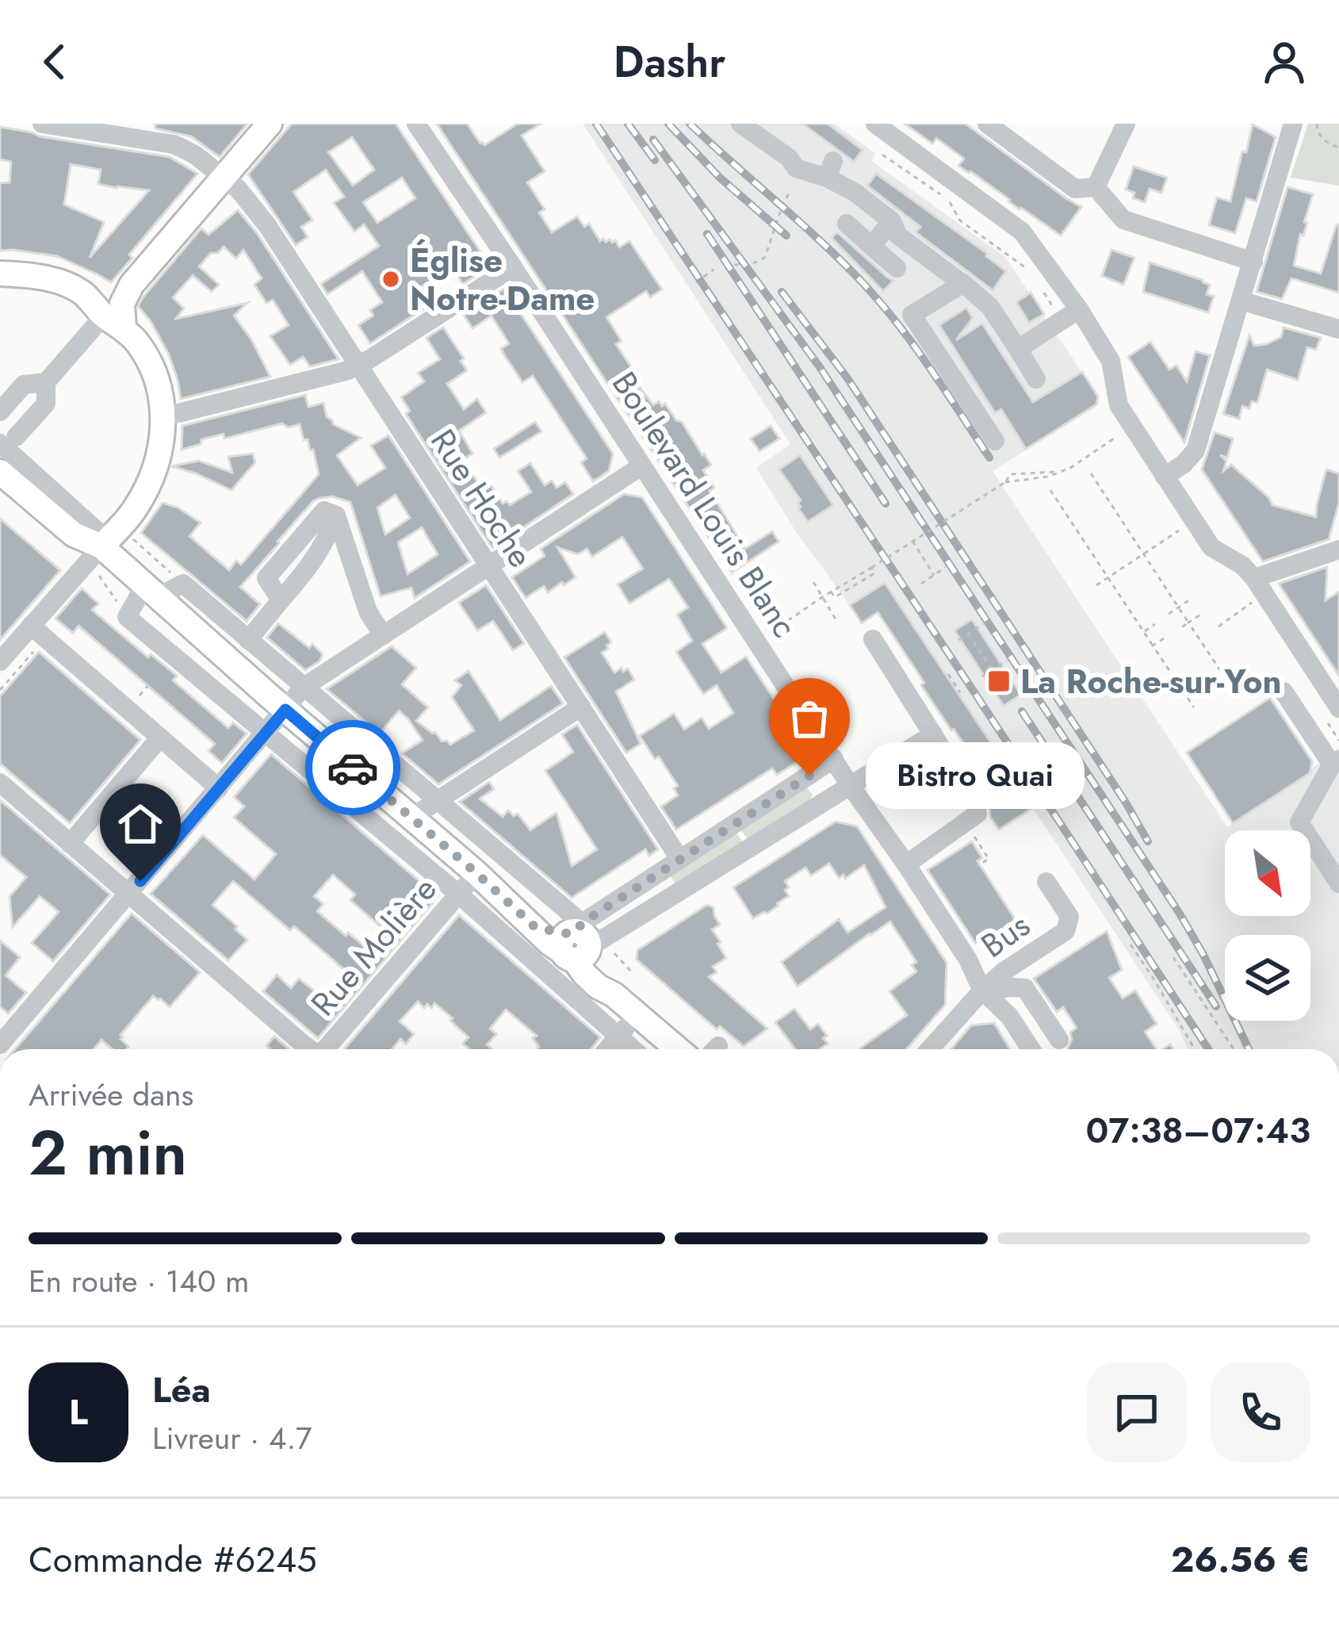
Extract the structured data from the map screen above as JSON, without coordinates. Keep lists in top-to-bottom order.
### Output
{
  "streets": {
    "street": [
      "Rue Hoche",
      "Boulevard Louis Blanc",
      "Bus",
      "Rue Molière"
    ]
  },
  "crossings": [
    ["Boulevard Louis Blanc", "Bus"]
  ],
  "places": {
    "other": ["Église Notre-Dame", "Bistro Quai"],
    "transit": ["La Roche-sur-Yon"]
  },
  "north": "bottom right",
  "page": {
    "header": "Dashr",
    "bubble": "Bistro Quai",
    "heading": ["2 min", "Arrivée dans", "07:38–07:43"],
    "panel": [
      "Léa",
      "Livreur · 4.7",
      "Commande #6245",
      "26.56 €"
    ],
    "bar": "En route · 140 m",
    "round": "L"
  }
}
